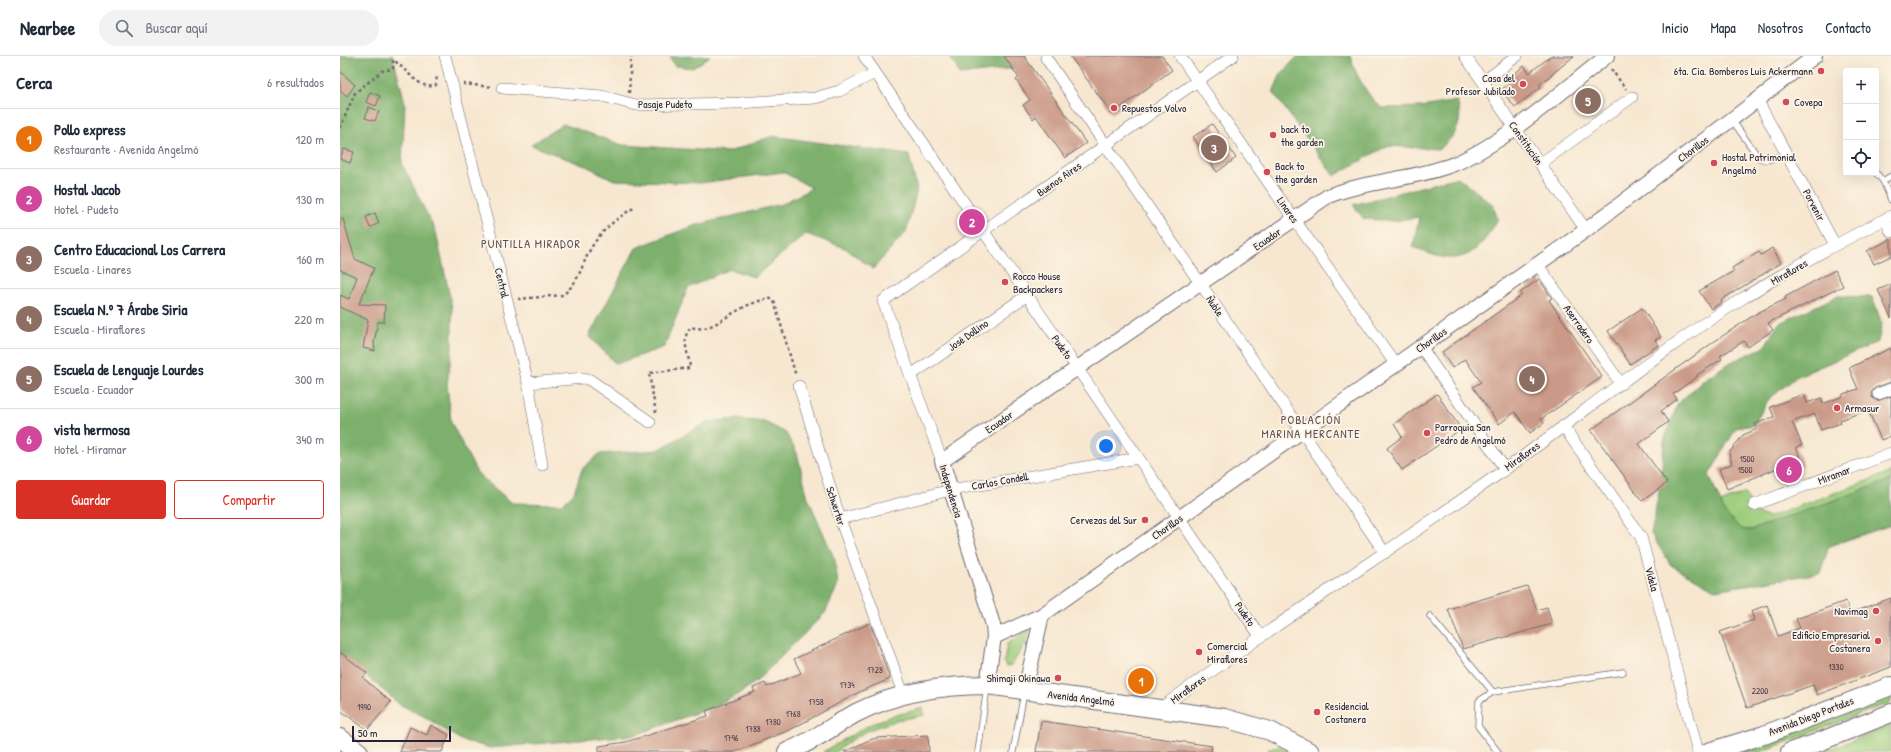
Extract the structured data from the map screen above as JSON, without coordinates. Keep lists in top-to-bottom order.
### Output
{
  "streets": {
    "main road": ["Avenida Angelmó", "Avenida Diego Portales"],
    "street": [
      "Pasaje Pudeto",
      "Constitución",
      "Chorillos",
      "Buenos Aires",
      "Porvenir",
      "Linares",
      "Ecuador",
      "Miraflores",
      "Central",
      "Ñuble",
      "Aserradero",
      "José Dollino",
      "Pudeto",
      "Miramar",
      "Carlos Condell",
      "Independencia",
      "Schwerter",
      "Videla"
    ]
  },
  "crossings": [
    ["Pasaje Pudeto", "Pudeto"],
    ["Constitución", "Chorillos"],
    ["Constitución", "Ecuador"],
    ["Chorillos", "Porvenir"],
    ["Chorillos", "Linares"],
    ["Chorillos", "Ñuble"],
    ["Chorillos", "Aserradero"],
    ["Chorillos", "Pudeto"],
    ["Chorillos", "Independencia"],
    ["Buenos Aires", "Linares"],
    ["Buenos Aires", "Ñuble"],
    ["Buenos Aires", "Pudeto"],
    ["Buenos Aires", "Independencia"],
    ["Porvenir", "Miraflores"],
    ["Linares", "Ecuador"],
    ["Ecuador", "Ñuble"],
    ["Ecuador", "Pudeto"],
    ["Ecuador", "Independencia"],
    ["Miraflores", "Ñuble"],
    ["Miraflores", "Aserradero"],
    ["Miraflores", "Pudeto"],
    ["Miraflores", "Videla"],
    ["Miraflores", "Avenida Angelmó"],
    ["José Dollino", "Pudeto"],
    ["José Dollino", "Independencia"],
    ["Pudeto", "Carlos Condell"],
    ["Carlos Condell", "Independencia"],
    ["Carlos Condell", "Schwerter"],
    ["Independencia", "Avenida Angelmó"],
    ["Schwerter", "Avenida Angelmó"]
  ],
  "districts": ["PUNTILLA MIRADOR", "POBLACIÓN MARINA MERCANTE"],
  "places": [
    "6ta. Cia. Bomberos Luis Ackermann",
    "Casa del Profesor Jubilado",
    "Covepa",
    "Repuestos Volvo",
    "back to the garden",
    "Hostal Patrimonial Angelmó",
    "Back to the garden",
    "Rocco House Backpackers",
    "Armasur",
    "Parroquia San Pedro de Angelmó",
    "Cervezas del Sur",
    "Navimag",
    "Edificio Empresarial Costanera",
    "Comercial Miraflores",
    "Shimaji Okinawa",
    "Residencial Costanera"
  ],
  "house_numbers": [
    "1500",
    "1500",
    "1330",
    "1728",
    "1734",
    "2200",
    "1758",
    "1990",
    "1768",
    "1780",
    "1788",
    "1796"
  ],
  "scale_bar": "50 m",
  "page": {
    "header": "Nearbee",
    "search": "Buscar aquí",
    "nav": [
      "Inicio",
      "Mapa",
      "Nosotros",
      "Contacto"
    ],
    "heading": ["Cerca", "6 resultados"],
    "map_buttons": ["+", "−"],
    "pins": [
      "5",
      "3",
      "2",
      "4",
      "6",
      "1"
    ],
    "list": [
      {
        "mark": "1",
        "name": "Pollo express",
        "note": "Restaurante · Avenida Angelmó",
        "value": "120 m"
      },
      {
        "mark": "2",
        "name": "Hostal Jacob",
        "note": "Hotel · Pudeto",
        "value": "130 m"
      },
      {
        "mark": "3",
        "name": "Centro Educacional Los Carrera",
        "note": "Escuela · Linares",
        "value": "160 m"
      },
      {
        "mark": "4",
        "name": "Escuela N.º 7 Árabe Siria",
        "note": "Escuela · Miraflores",
        "value": "220 m"
      },
      {
        "mark": "5",
        "name": "Escuela de Lenguaje Lourdes",
        "note": "Escuela · Ecuador",
        "value": "300 m"
      },
      {
        "mark": "6",
        "name": "vista hermosa",
        "note": "Hotel · Miramar",
        "value": "340 m"
      }
    ],
    "buttons": ["Guardar", "Compartir"],
    "scale": "50 m"
  }
}
